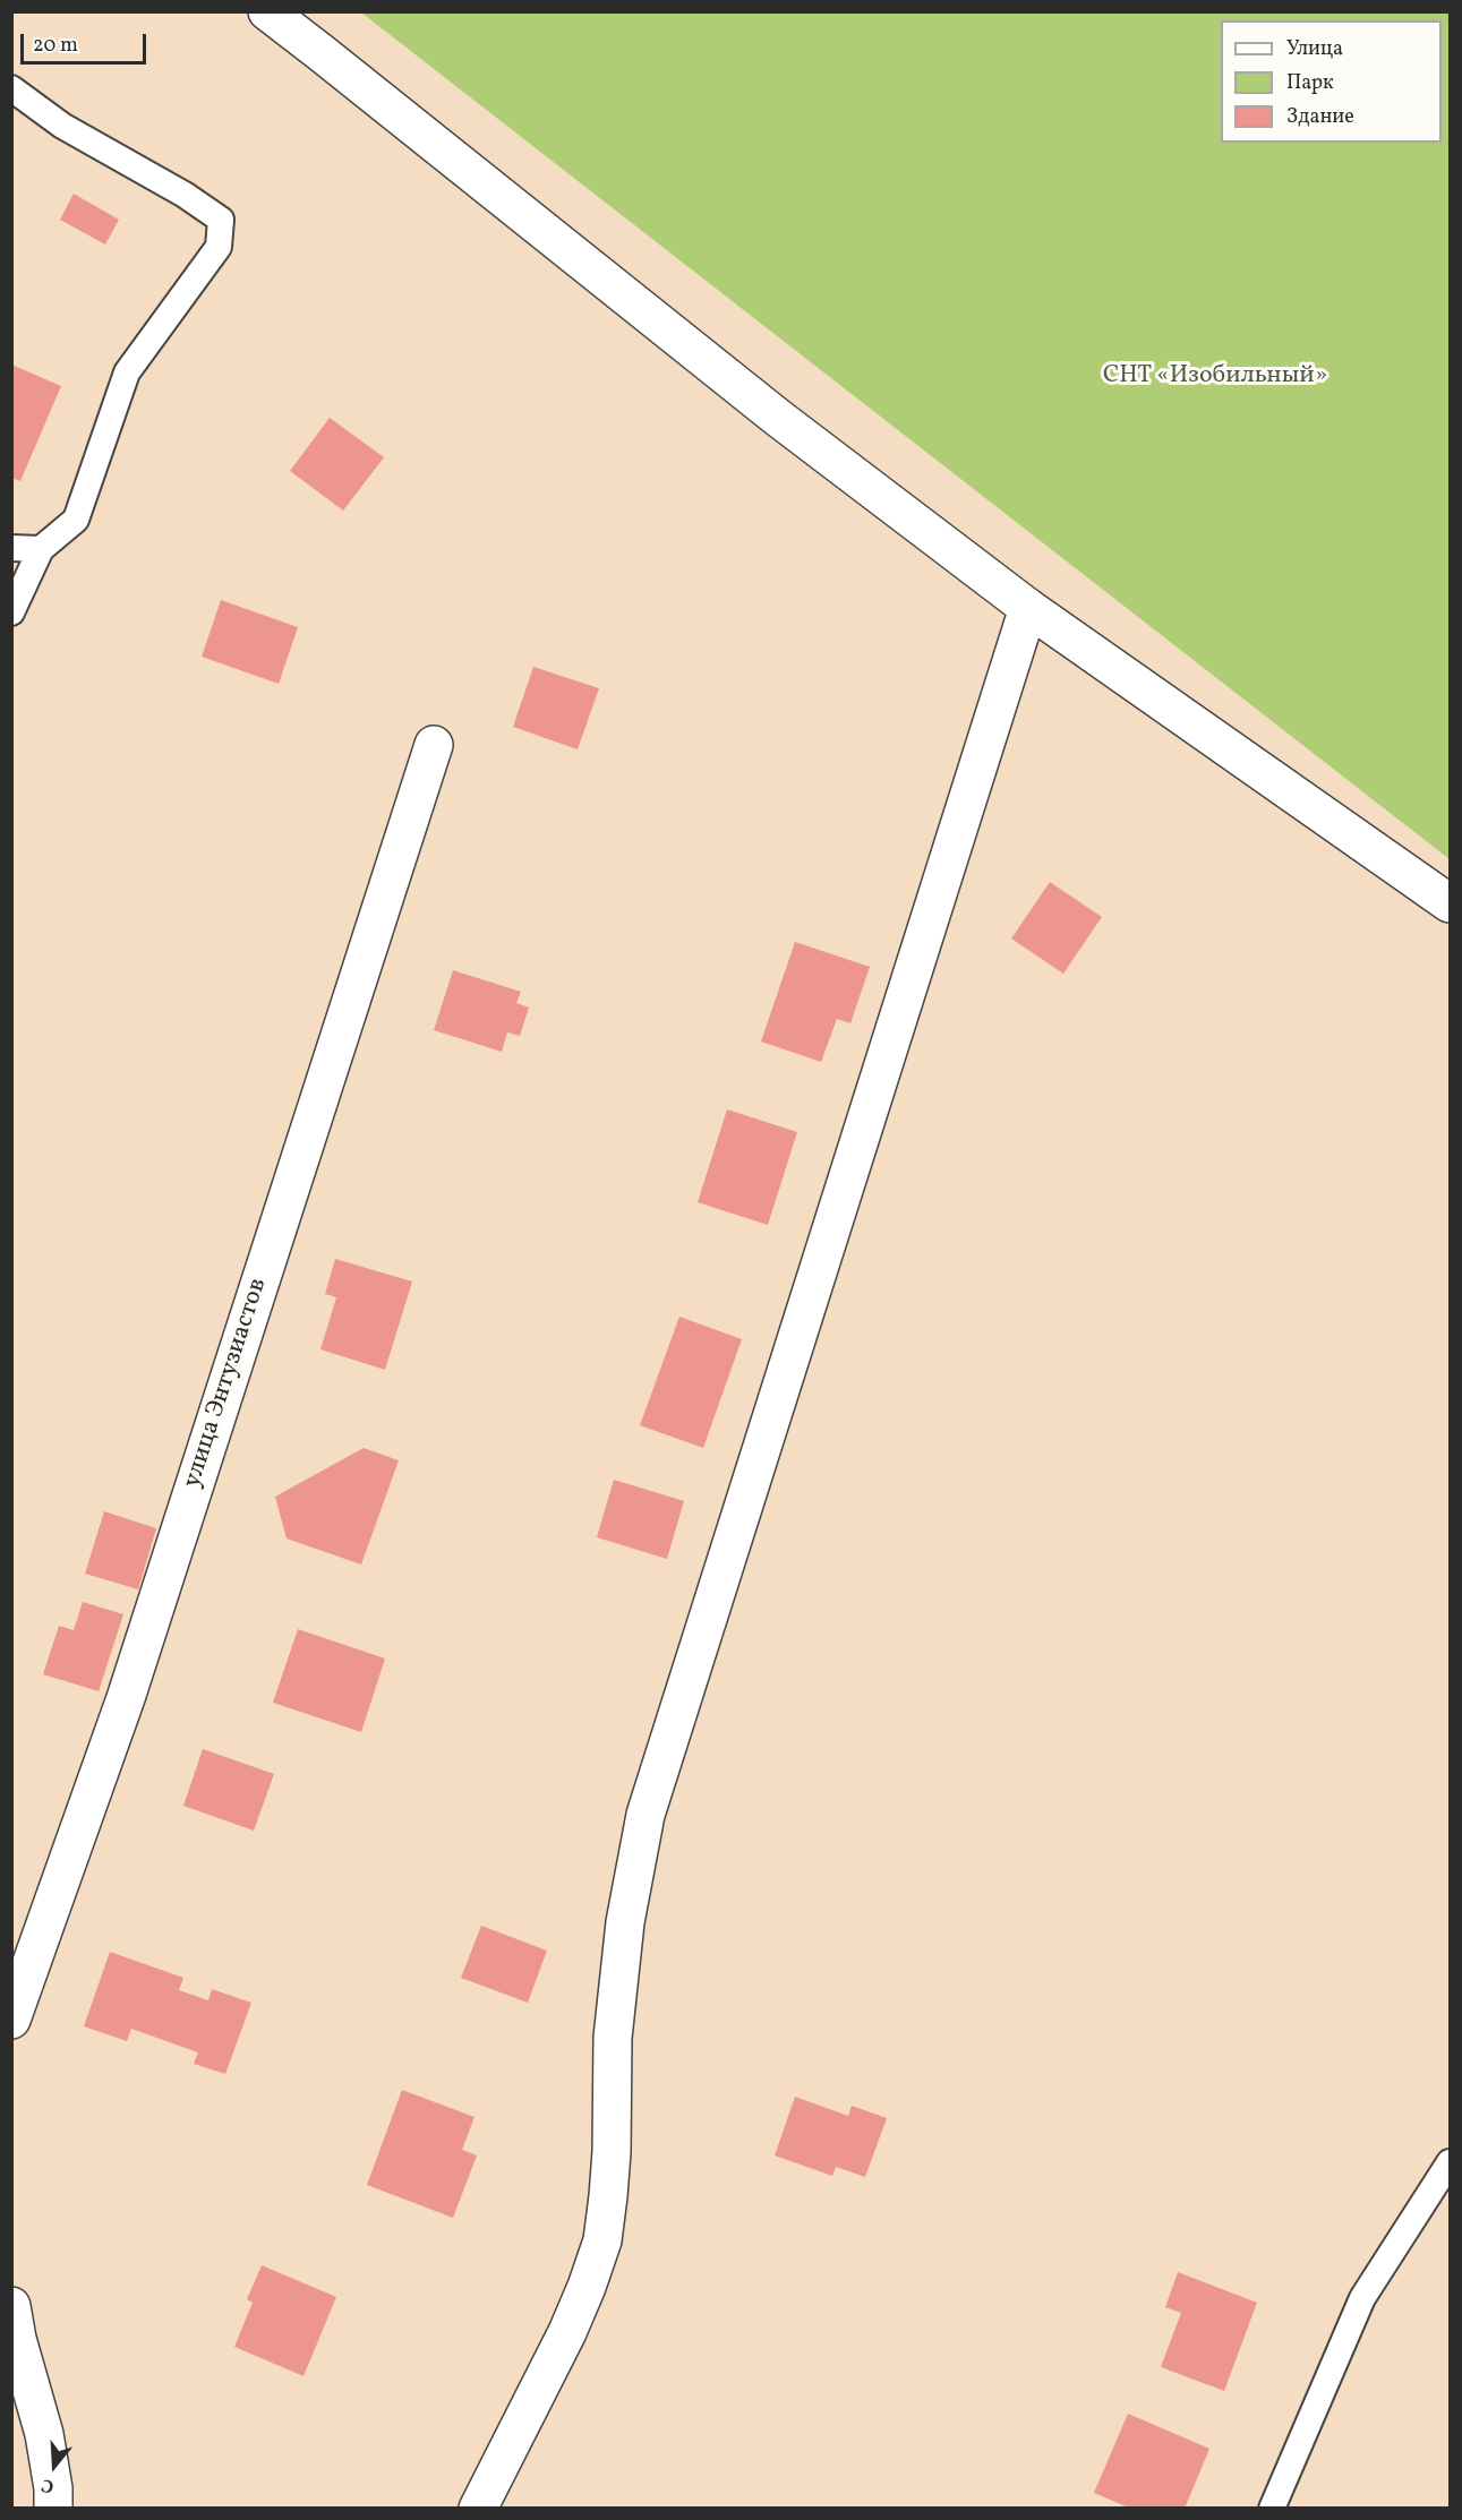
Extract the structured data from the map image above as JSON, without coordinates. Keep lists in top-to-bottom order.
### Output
{
  "streets": {
    "street": ["улица Энтузиастов"]
  },
  "parks": ["СНТ «Изобильный»"],
  "legend": ["Улица", "Парк", "Здание"],
  "scale_bar": "20 m",
  "north": "bottom"
}
